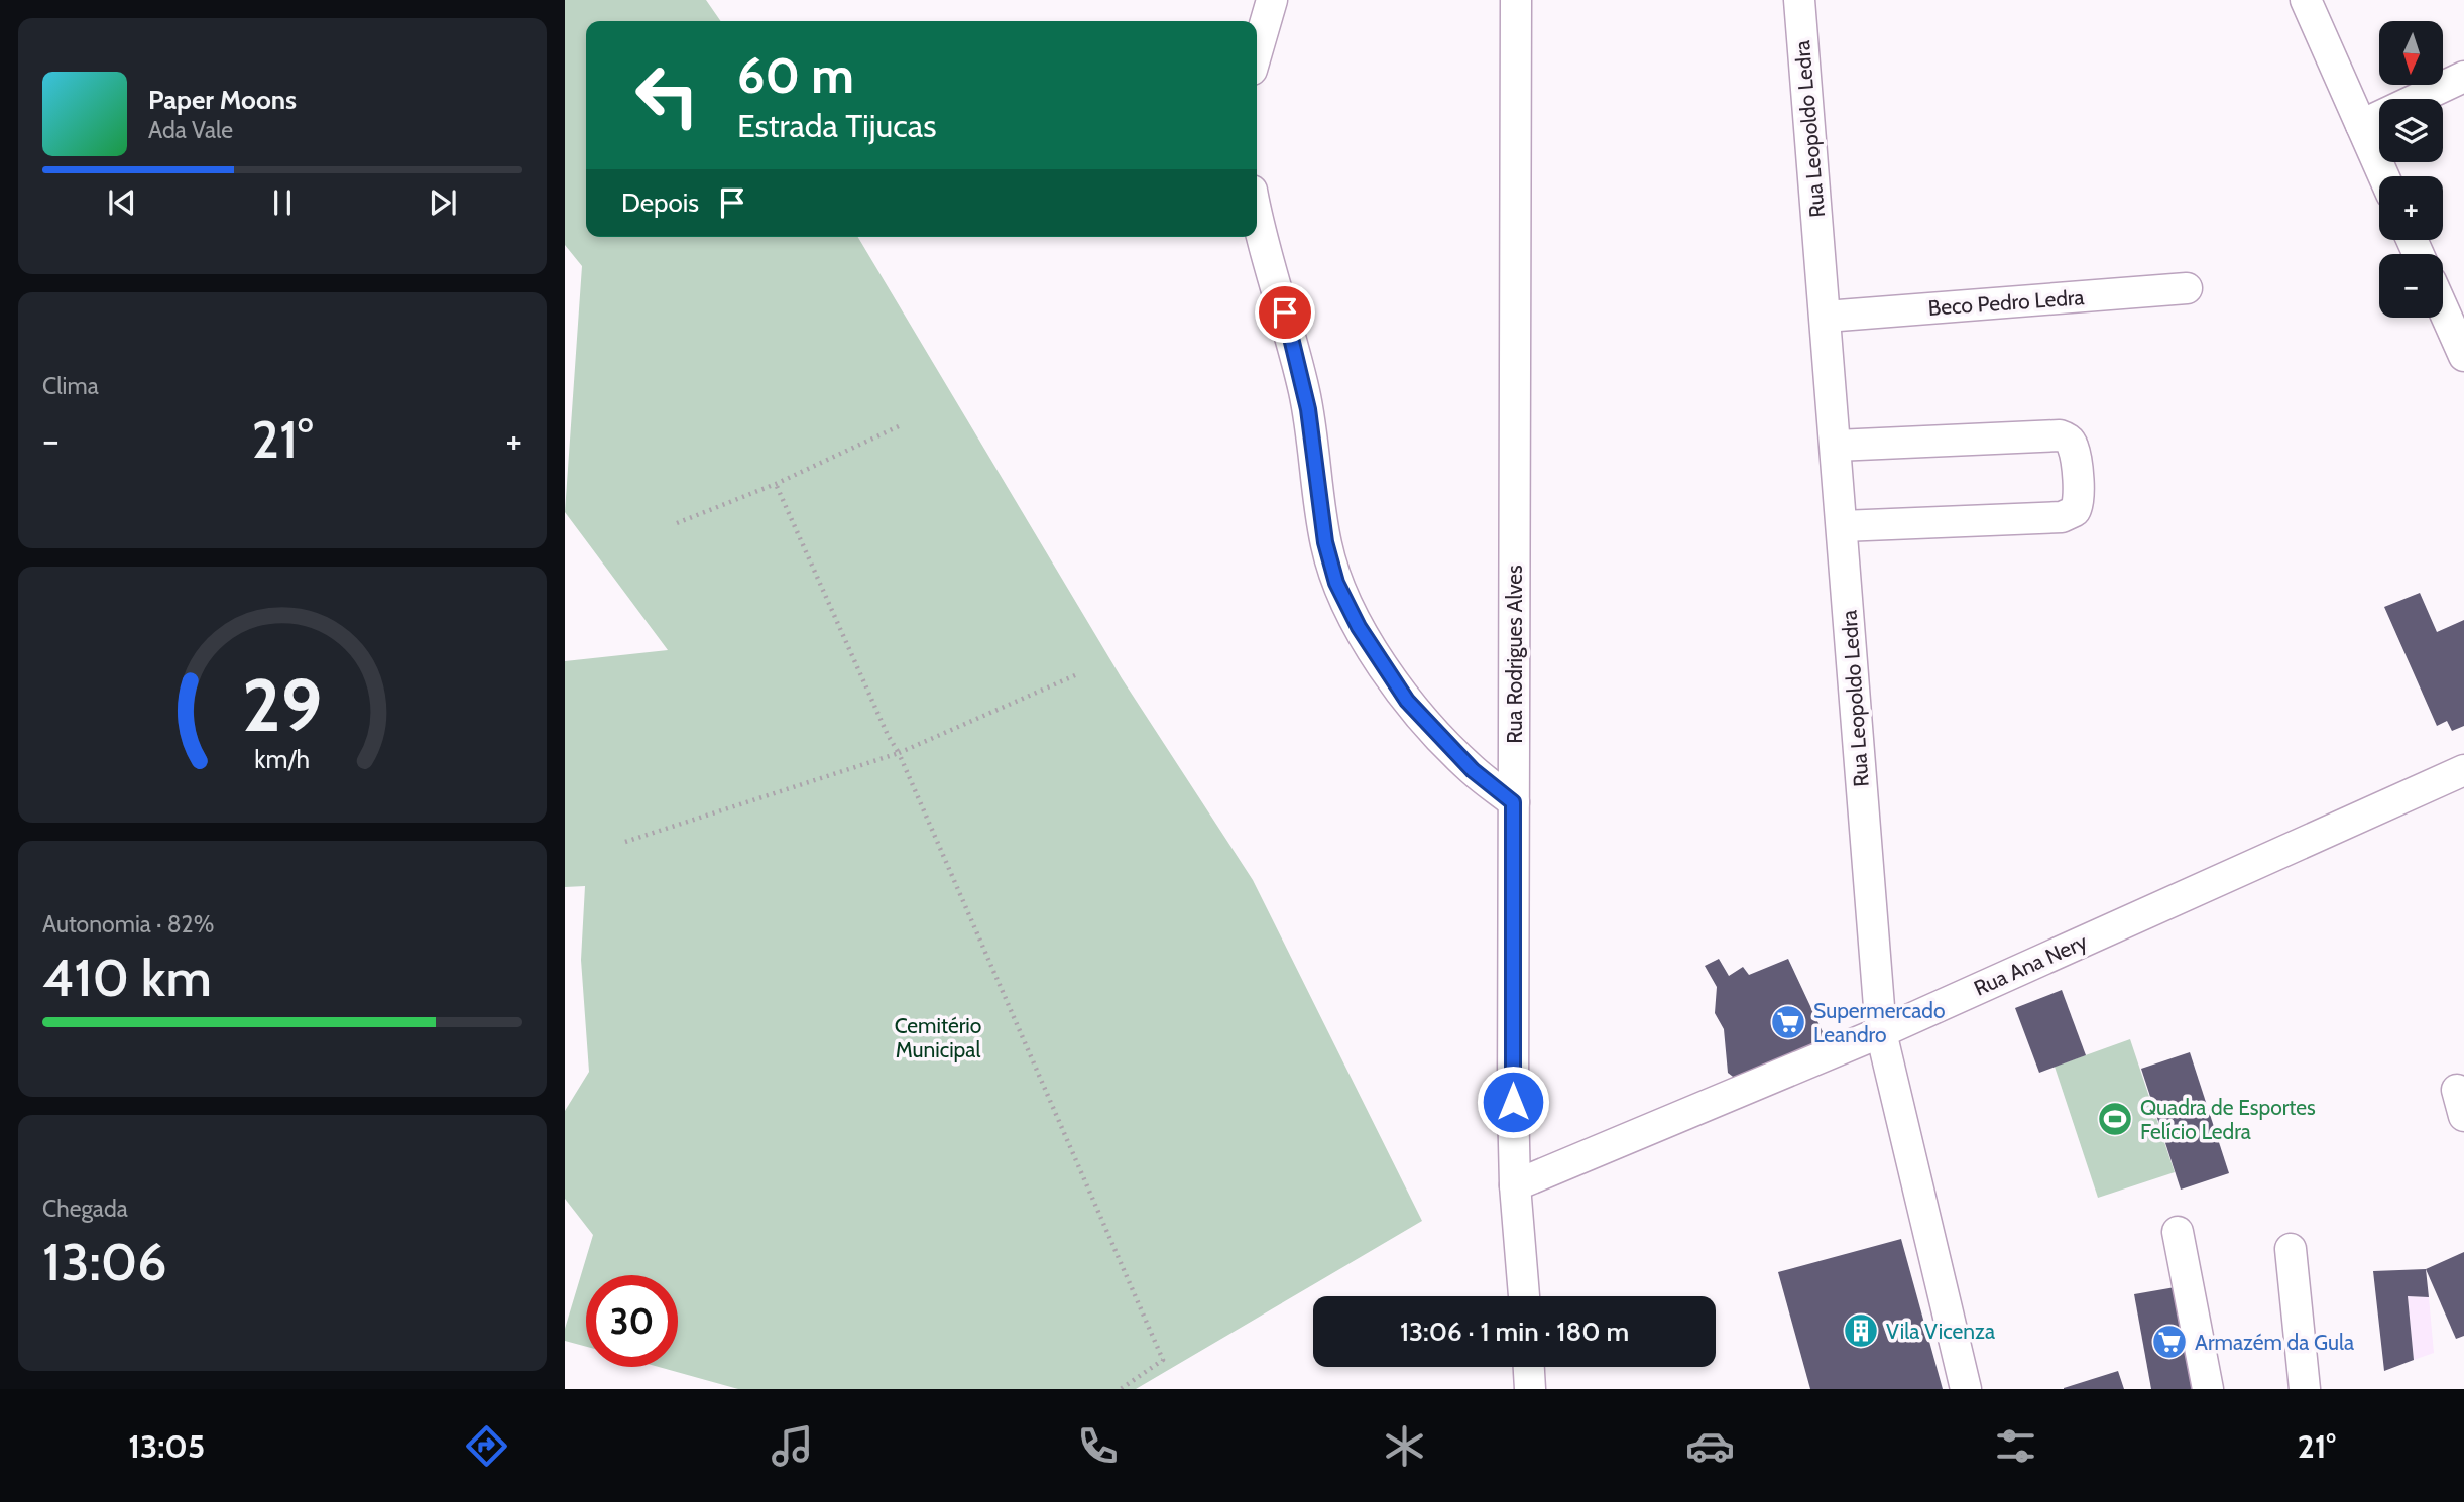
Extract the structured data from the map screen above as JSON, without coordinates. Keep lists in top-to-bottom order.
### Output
{
  "streets": {
    "street": [
      "Rua Leopoldo Ledra",
      "Beco Pedro Ledra",
      "Rua Rodrigues Alves",
      "Rua Ana Nery"
    ]
  },
  "crossings": [
    ["Rua Leopoldo Ledra", "Beco Pedro Ledra"],
    ["Rua Leopoldo Ledra", "Rua Ana Nery"],
    ["Rua Rodrigues Alves", "Rua Ana Nery"]
  ],
  "parks": ["Cemitério Municipal"],
  "places": {
    "supermarket": ["Supermercado Leandro", "Armazém da Gula"],
    "sports": ["Quadra de Esportes Felício Ledra"],
    "building": ["Vila Vicenza"]
  },
  "north": "bottom",
  "page": {
    "map_buttons": ["+", "−"],
    "turn": ["60 m", "Estrada Tijucas"],
    "song": ["Paper Moons", "Ada Vale"],
    "then": "Depois",
    "tile": [
      "Clima",
      ["Autonomia · 82%", "410 km"],
      ["Chegada", "13:06"]
    ],
    "heat": ["−", "21°", "+"],
    "limit": "30",
    "trip": "13:06 · 1 min · 180 m",
    "tabs": ["13:05", "21°"],
    "gauge": ["29", "km/h"]
  }
}
